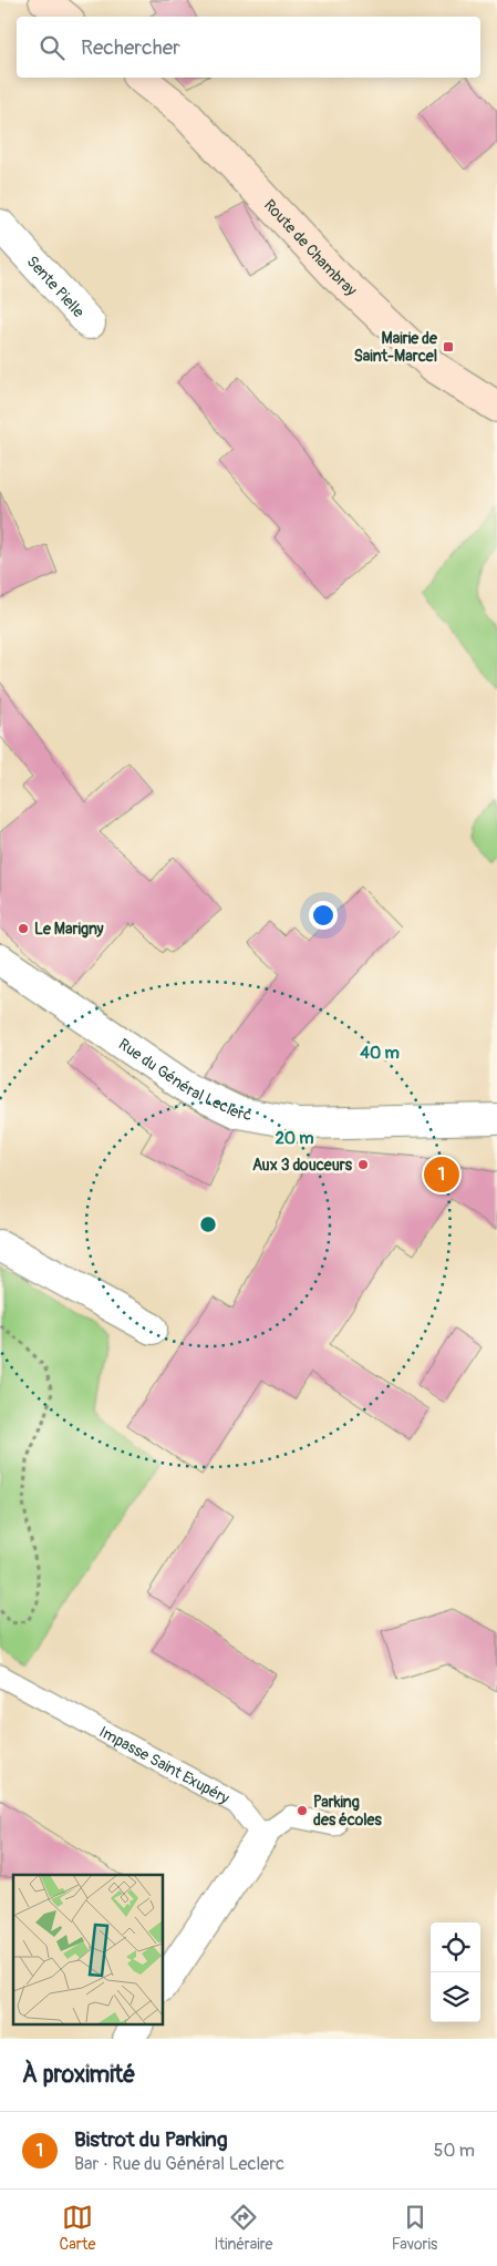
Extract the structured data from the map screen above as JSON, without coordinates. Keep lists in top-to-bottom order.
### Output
{
  "streets": {
    "street": ["Route de Chambray", "Sente Pielle", "Rue du Général Leclerc"],
    "lane": ["Impasse Saint Exupéry"]
  },
  "places": {
    "transit": ["Mairie de Saint-Marcel"],
    "other": ["Le Marigny", "Aux 3 douceurs", "Parking des écoles"]
  },
  "page": {
    "search": "Rechercher",
    "pins": "1",
    "heading": "À proximité",
    "list": [
      {
        "mark": "1",
        "name": "Bistrot du Parking",
        "note": "Bar · Rue du Général Leclerc",
        "value": "50 m"
      }
    ],
    "nav": ["Carte", "Itinéraire", "Favoris"]
  },
  "rings": ["40 m", "20 m"]
}
